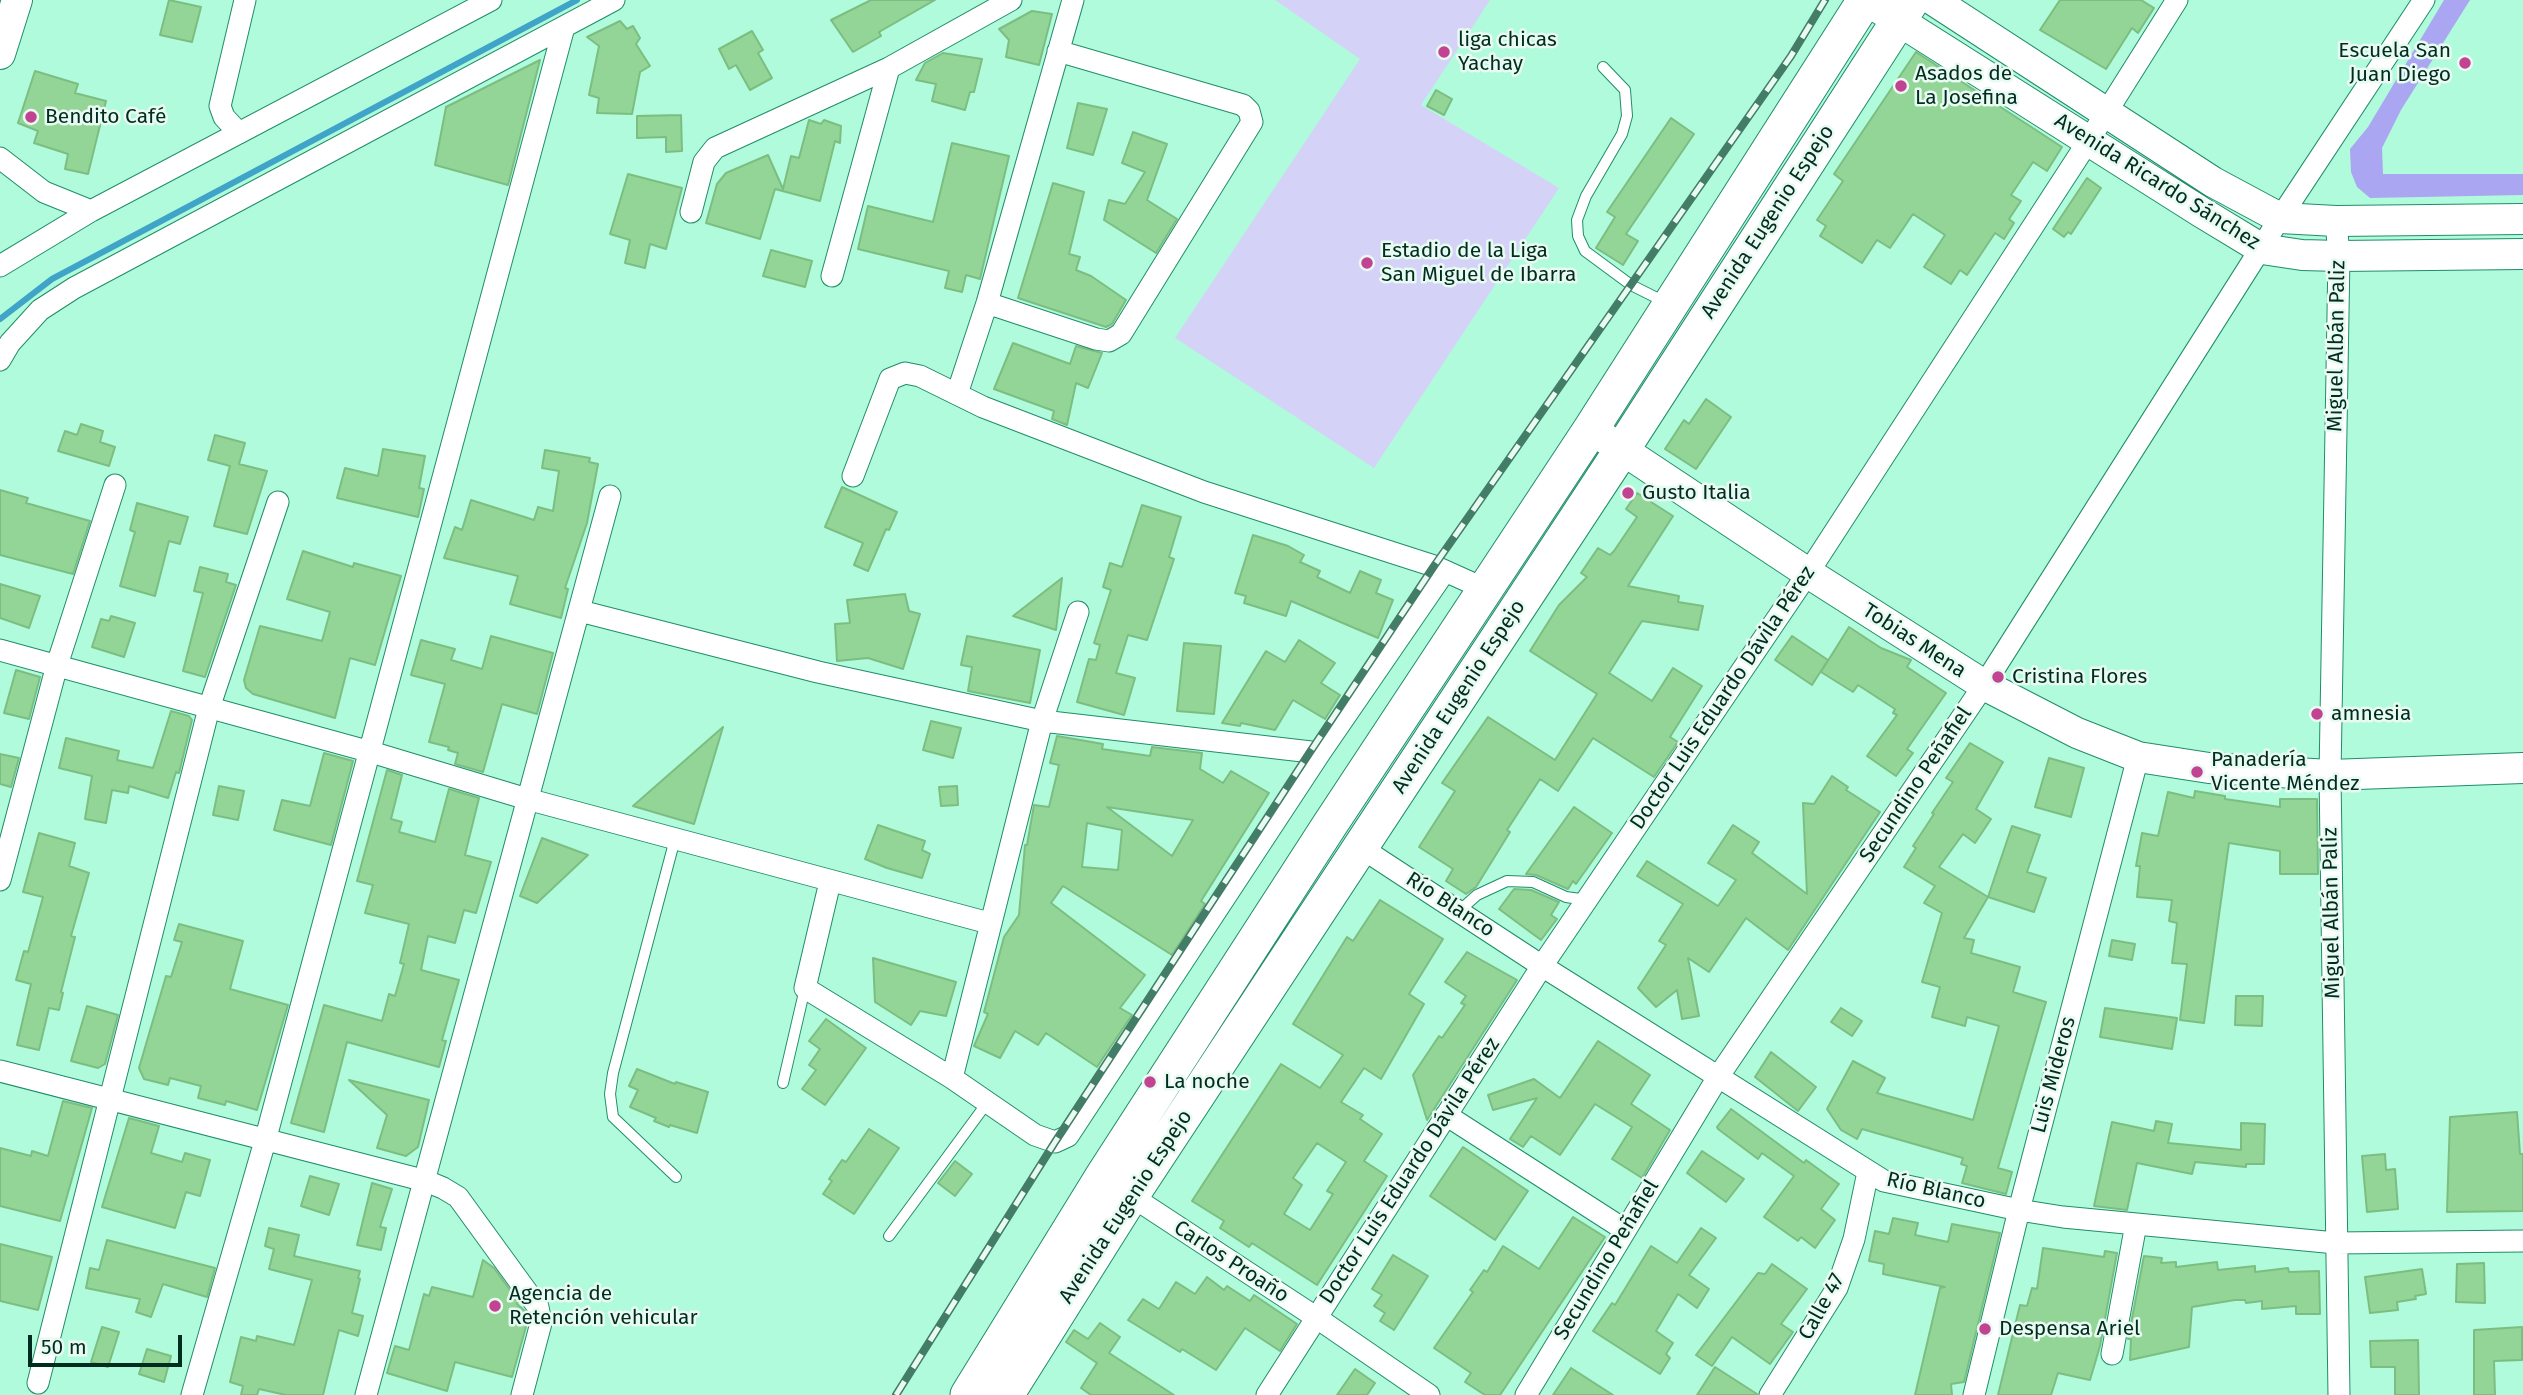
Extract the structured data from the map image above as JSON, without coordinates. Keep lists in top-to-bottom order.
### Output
{
  "streets": {
    "main road": ["Avenida Ricardo Sánchez", "Avenida Eugenio Espejo", "Tobias Mena"],
    "street": [
      "Miguel Albán Paliz",
      "Doctor Luis Eduardo Dávila Pérez",
      "Secundino Peñafiel",
      "Río Blanco",
      "Luis Mideros",
      "Carlos Proaño",
      "Calle 47"
    ]
  },
  "crossings": [
    ["Avenida Ricardo Sánchez", "Avenida Eugenio Espejo"],
    ["Avenida Ricardo Sánchez", "Miguel Albán Paliz"],
    ["Avenida Ricardo Sánchez", "Doctor Luis Eduardo Dávila Pérez"],
    ["Avenida Ricardo Sánchez", "Secundino Peñafiel"],
    ["Avenida Eugenio Espejo", "Tobias Mena"],
    ["Avenida Eugenio Espejo", "Río Blanco"],
    ["Avenida Eugenio Espejo", "Carlos Proaño"],
    ["Miguel Albán Paliz", "Tobias Mena"],
    ["Miguel Albán Paliz", "Río Blanco"],
    ["Tobias Mena", "Doctor Luis Eduardo Dávila Pérez"],
    ["Tobias Mena", "Secundino Peñafiel"],
    ["Tobias Mena", "Luis Mideros"],
    ["Doctor Luis Eduardo Dávila Pérez", "Río Blanco"],
    ["Doctor Luis Eduardo Dávila Pérez", "Carlos Proaño"],
    ["Secundino Peñafiel", "Río Blanco"],
    ["Río Blanco", "Luis Mideros"],
    ["Río Blanco", "Calle 47"]
  ],
  "places": [
    "liga chicas Yachay",
    "Escuela San Juan Diego",
    "Asados de La Josefina",
    "Bendito Café",
    "Estadio de la Liga San Miguel de Ibarra",
    "Gusto Italia",
    "Cristina Flores",
    "amnesia",
    "Panadería Vicente Méndez",
    "La noche",
    "Agencia de Retención vehicular",
    "Despensa Ariel"
  ],
  "scale_bar": "50 m"
}
